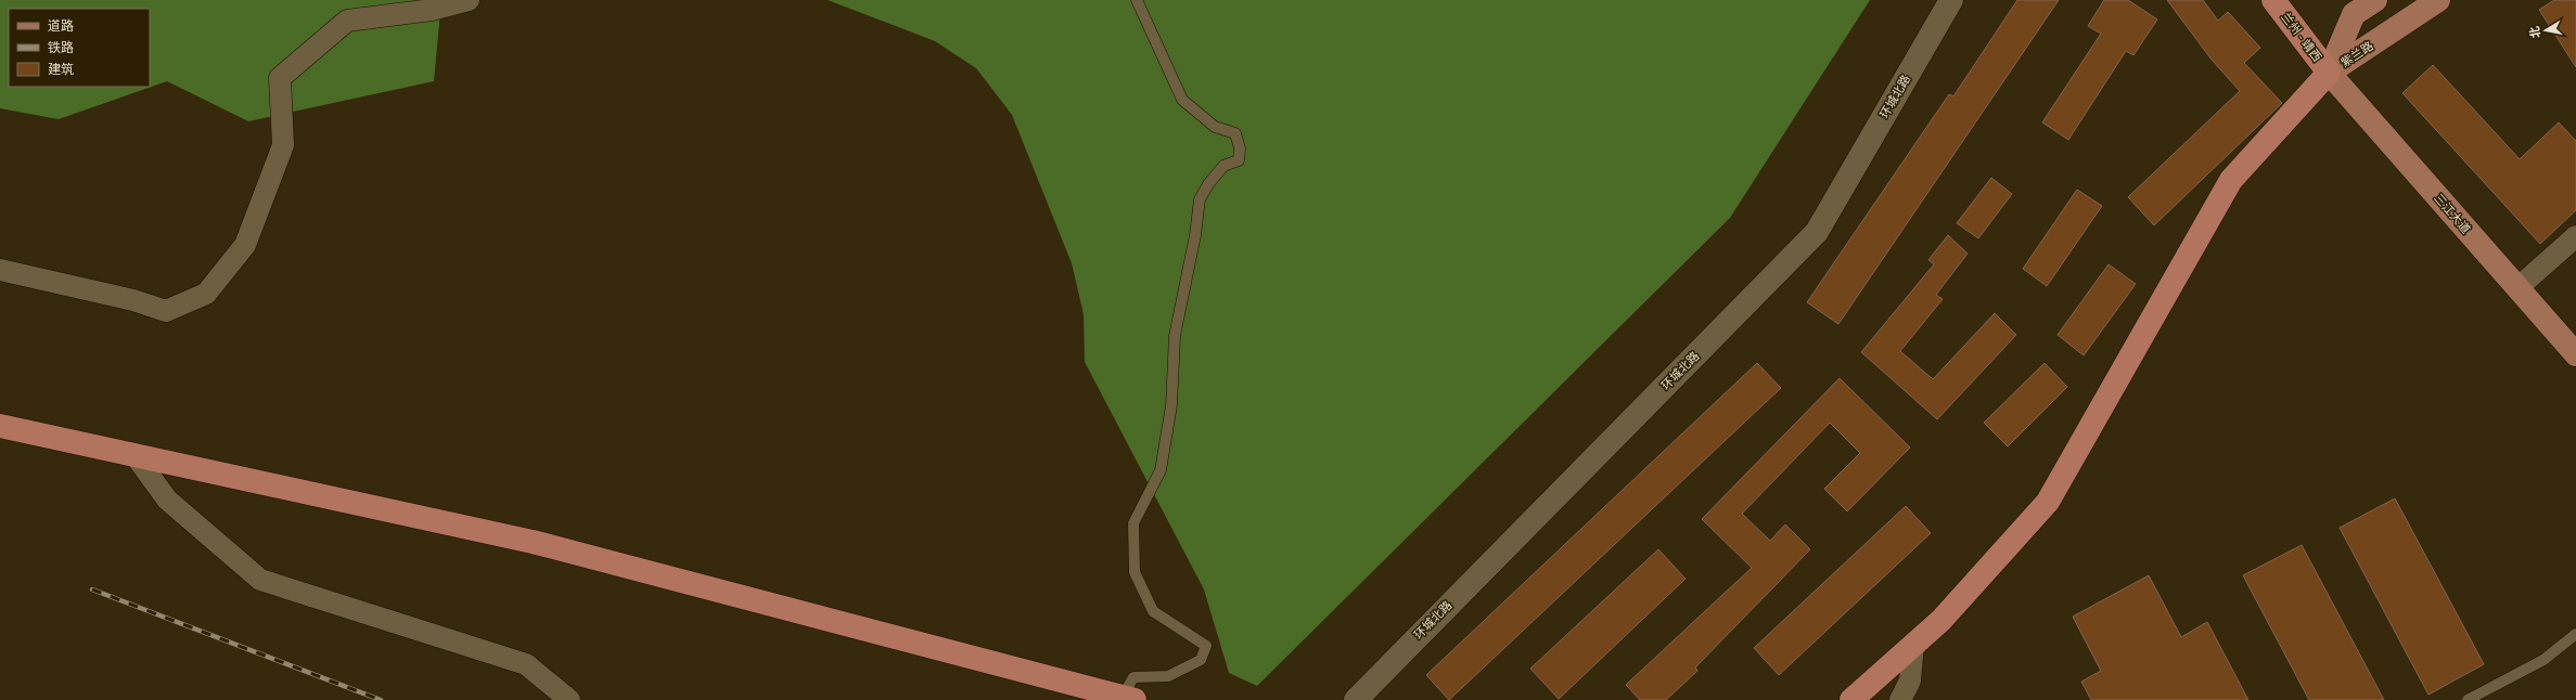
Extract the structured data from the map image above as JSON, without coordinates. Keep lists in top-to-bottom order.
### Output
{
  "streets": {
    "highway": ["兰州 - 靖西"],
    "main road": ["紫兰路", "三江大道"],
    "street": ["环城北路"]
  },
  "crossings": [
    ["兰州 - 靖西", "紫兰路"],
    ["兰州 - 靖西", "三江大道"],
    ["紫兰路", "三江大道"]
  ],
  "legend": ["道路", "铁路", "建筑"],
  "north": "left"
}
